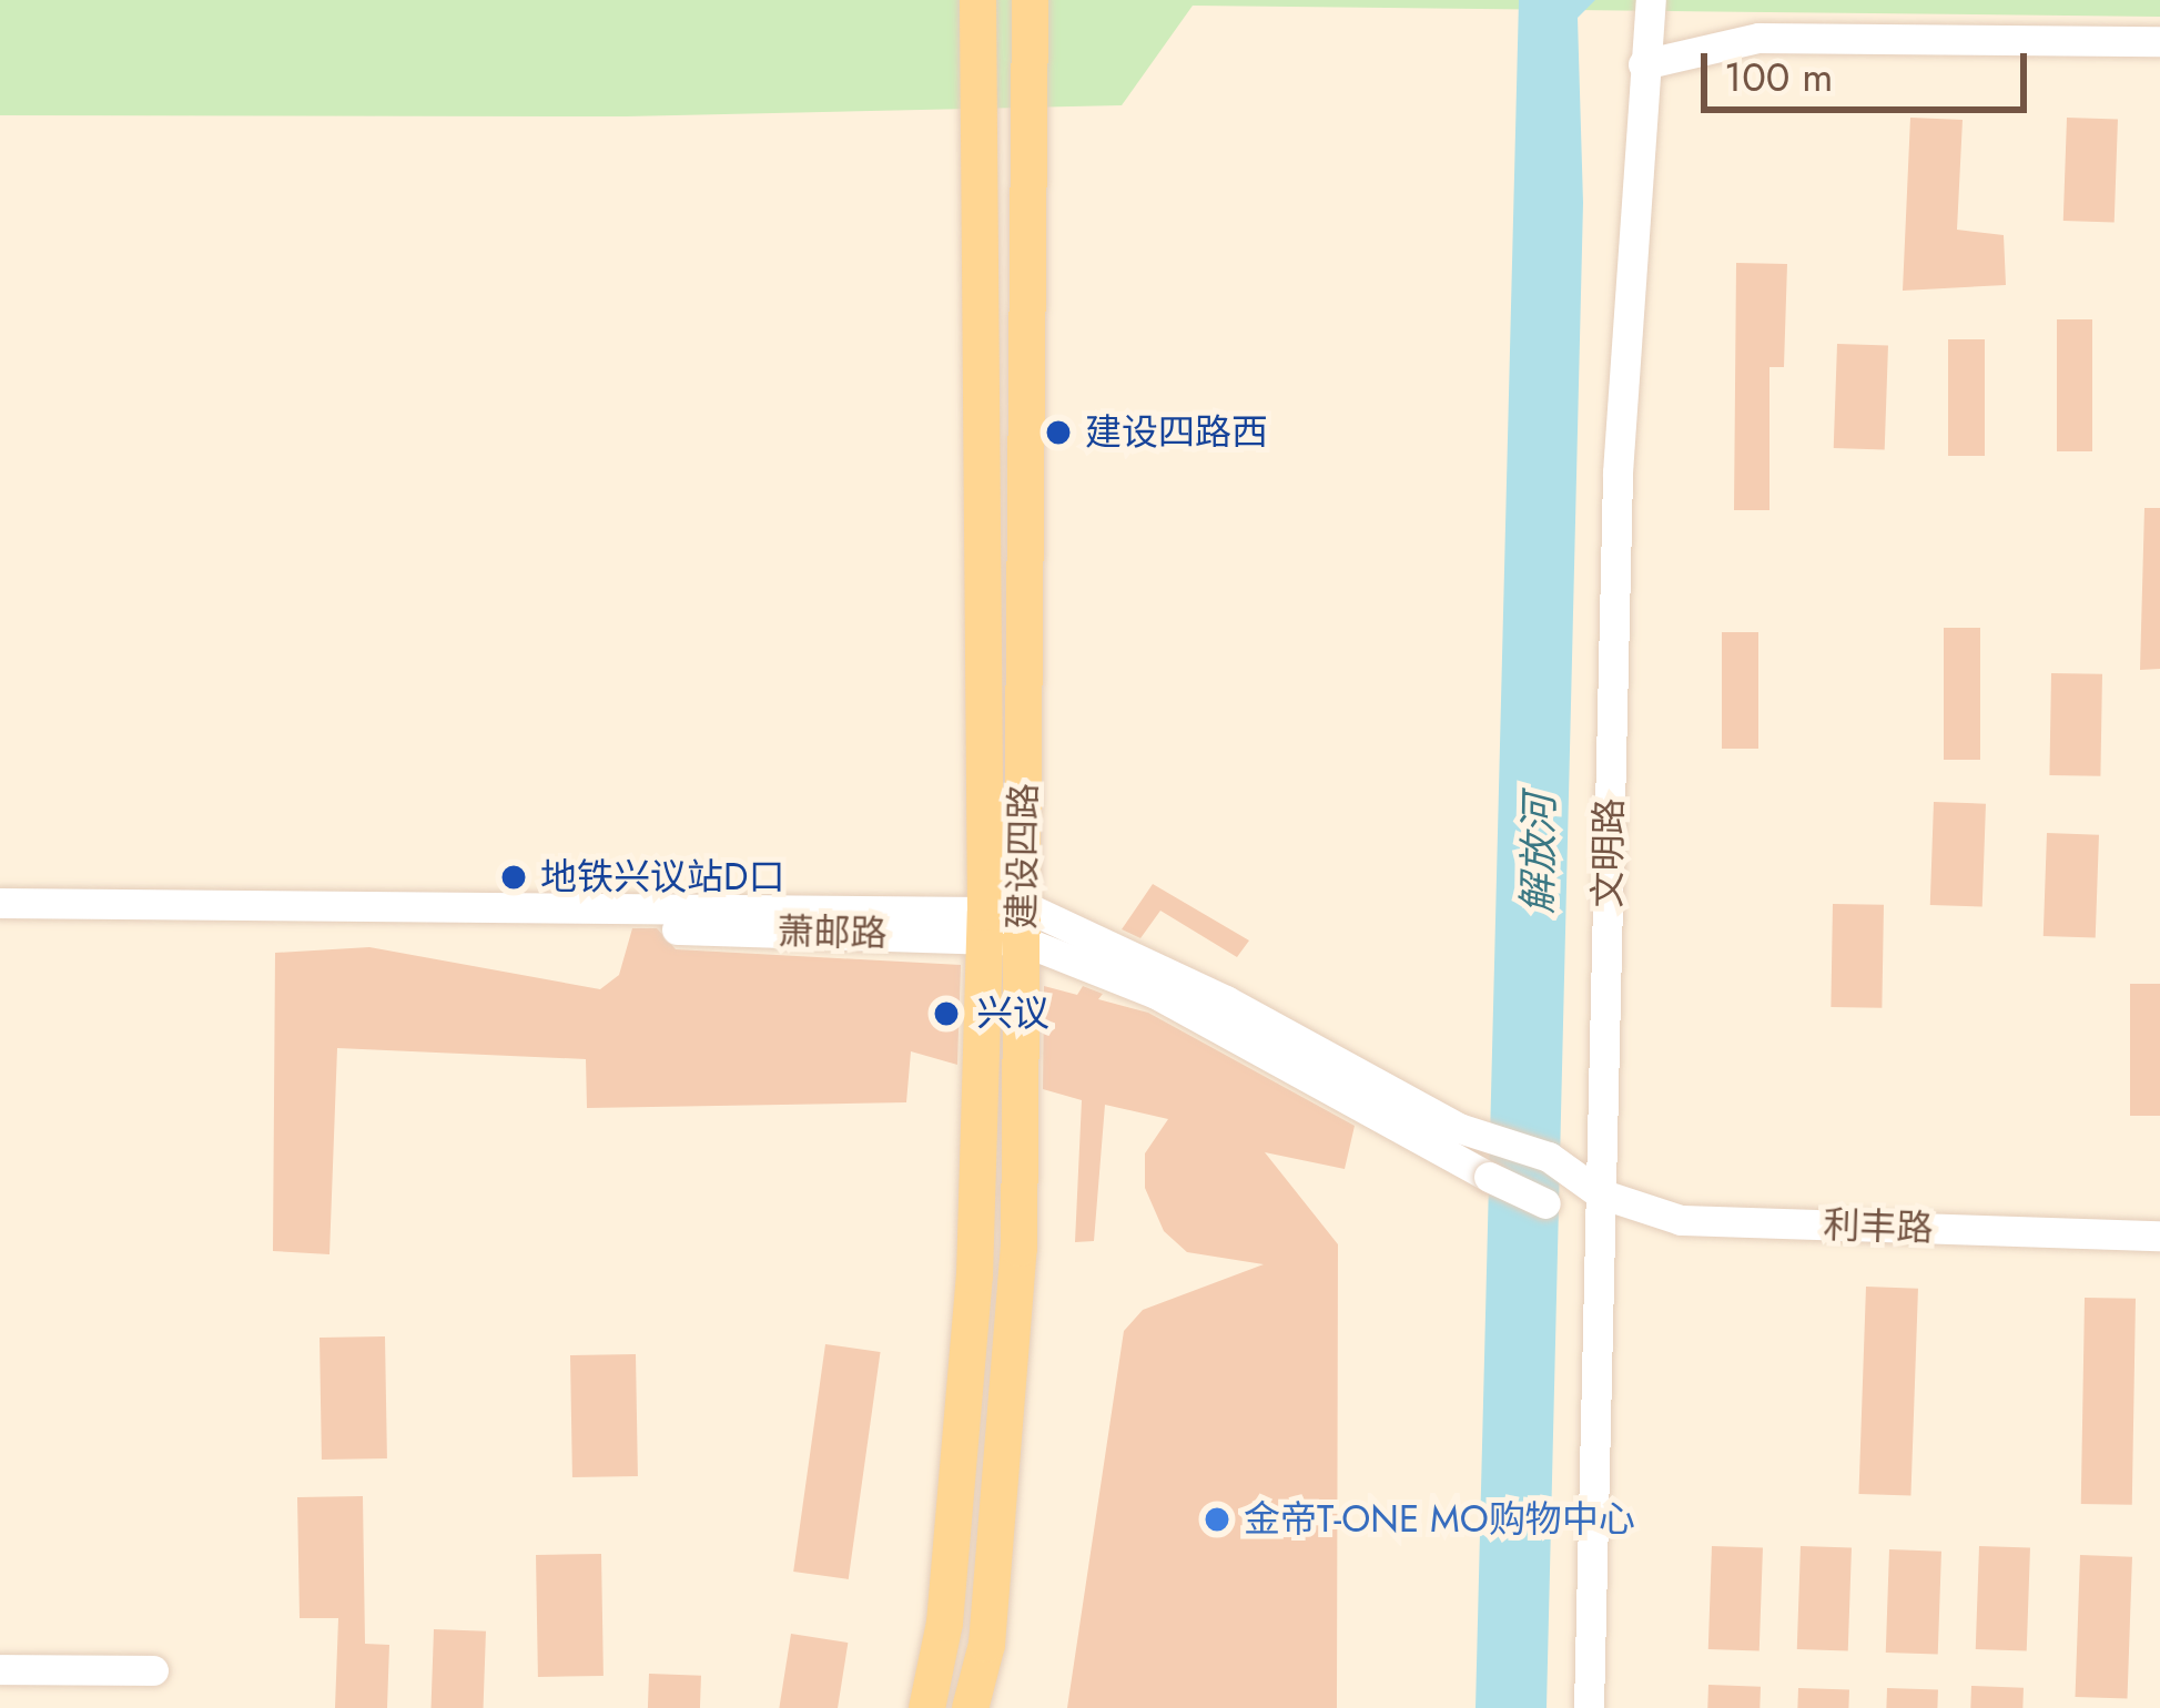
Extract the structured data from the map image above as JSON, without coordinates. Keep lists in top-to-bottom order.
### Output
{
  "streets": {
    "main road": ["建设四路"],
    "street": ["文明路", "萧邮路", "利丰路"]
  },
  "crossings": [
    ["文明路", "利丰路"],
    ["建设四路", "萧邮路"]
  ],
  "water": ["解放河"],
  "places": [
    "建设四路西",
    "地铁兴议站D口",
    "兴议",
    "金帝T-ONE MO购物中心"
  ],
  "scale_bar": "100 m"
}
